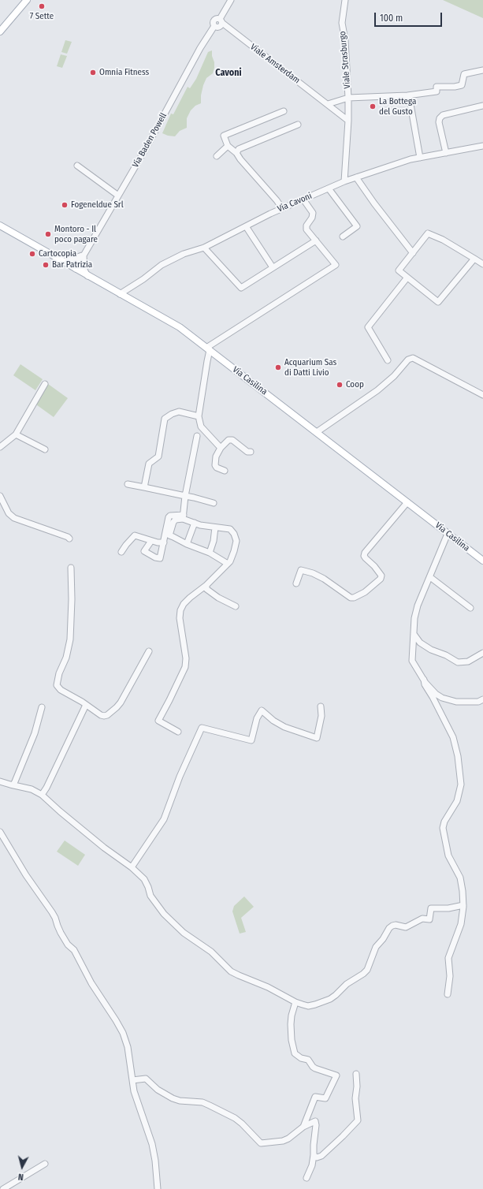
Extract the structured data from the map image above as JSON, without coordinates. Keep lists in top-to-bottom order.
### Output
{
  "streets": {
    "main road": ["Via Casilina"],
    "street": [
      "Viale Strasburgo",
      "Viale Amsterdam",
      "Via Baden Powell",
      "Via Cavoni"
    ]
  },
  "crossings": [
    ["Viale Strasburgo", "Via Cavoni"],
    ["Viale Amsterdam", "Via Baden Powell"],
    ["Via Baden Powell", "Via Casilina"],
    ["Via Cavoni", "Via Casilina"]
  ],
  "districts": ["Cavoni"],
  "places": [
    "7 Sette",
    "Omnia Fitness",
    "La Bottega del Gusto",
    "Fogeneldue Srl",
    "Montoro - Il poco pagare",
    "Cartocopia",
    "Bar Patrizia",
    "Acquarium Sas di Datti Livio",
    "Coop"
  ],
  "scale_bar": "100 m",
  "north": "bottom"
}
